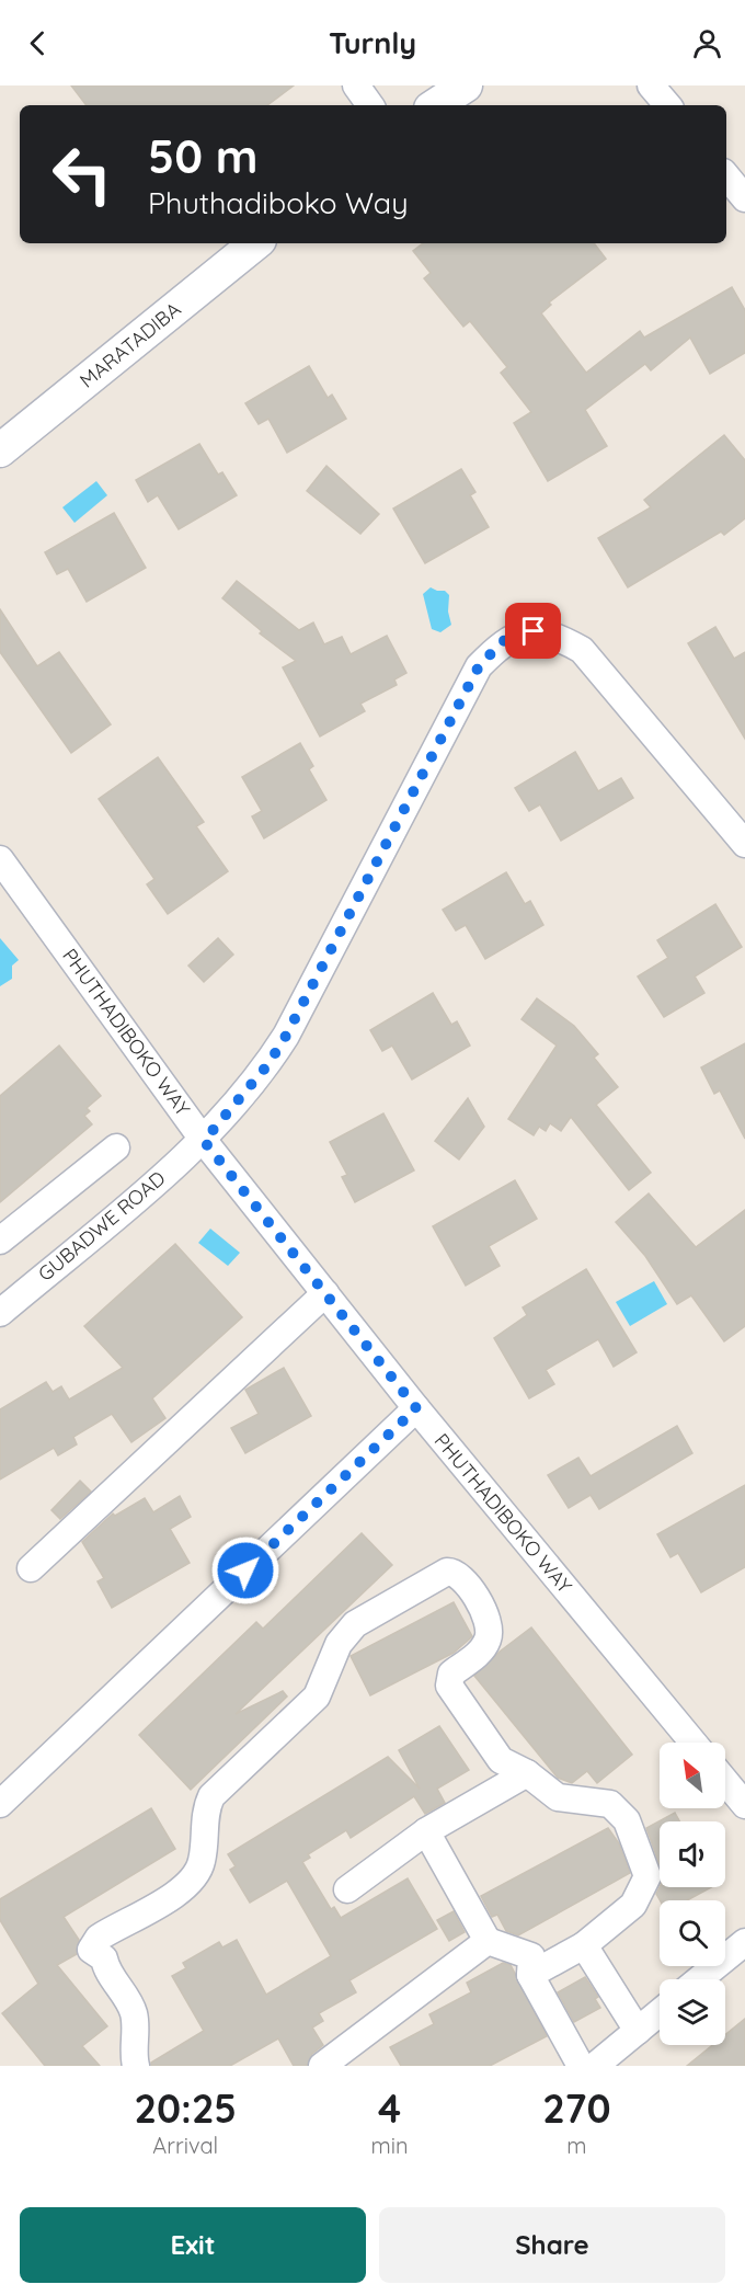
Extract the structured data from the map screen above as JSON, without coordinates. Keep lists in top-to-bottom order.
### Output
{
  "streets": {
    "street": ["MARATADIBA", "PHUTHADIBOKO WAY", "GUBADWE ROAD"]
  },
  "crossings": [
    ["PHUTHADIBOKO WAY", "GUBADWE ROAD"]
  ],
  "north": "top left",
  "page": {
    "header": "Turnly",
    "turn": ["50 m", "Phuthadiboko Way"],
    "eta": [
      "20:25",
      "Arrival",
      "4",
      "min",
      "270",
      "m"
    ],
    "buttons": ["Exit", "Share"]
  }
}
